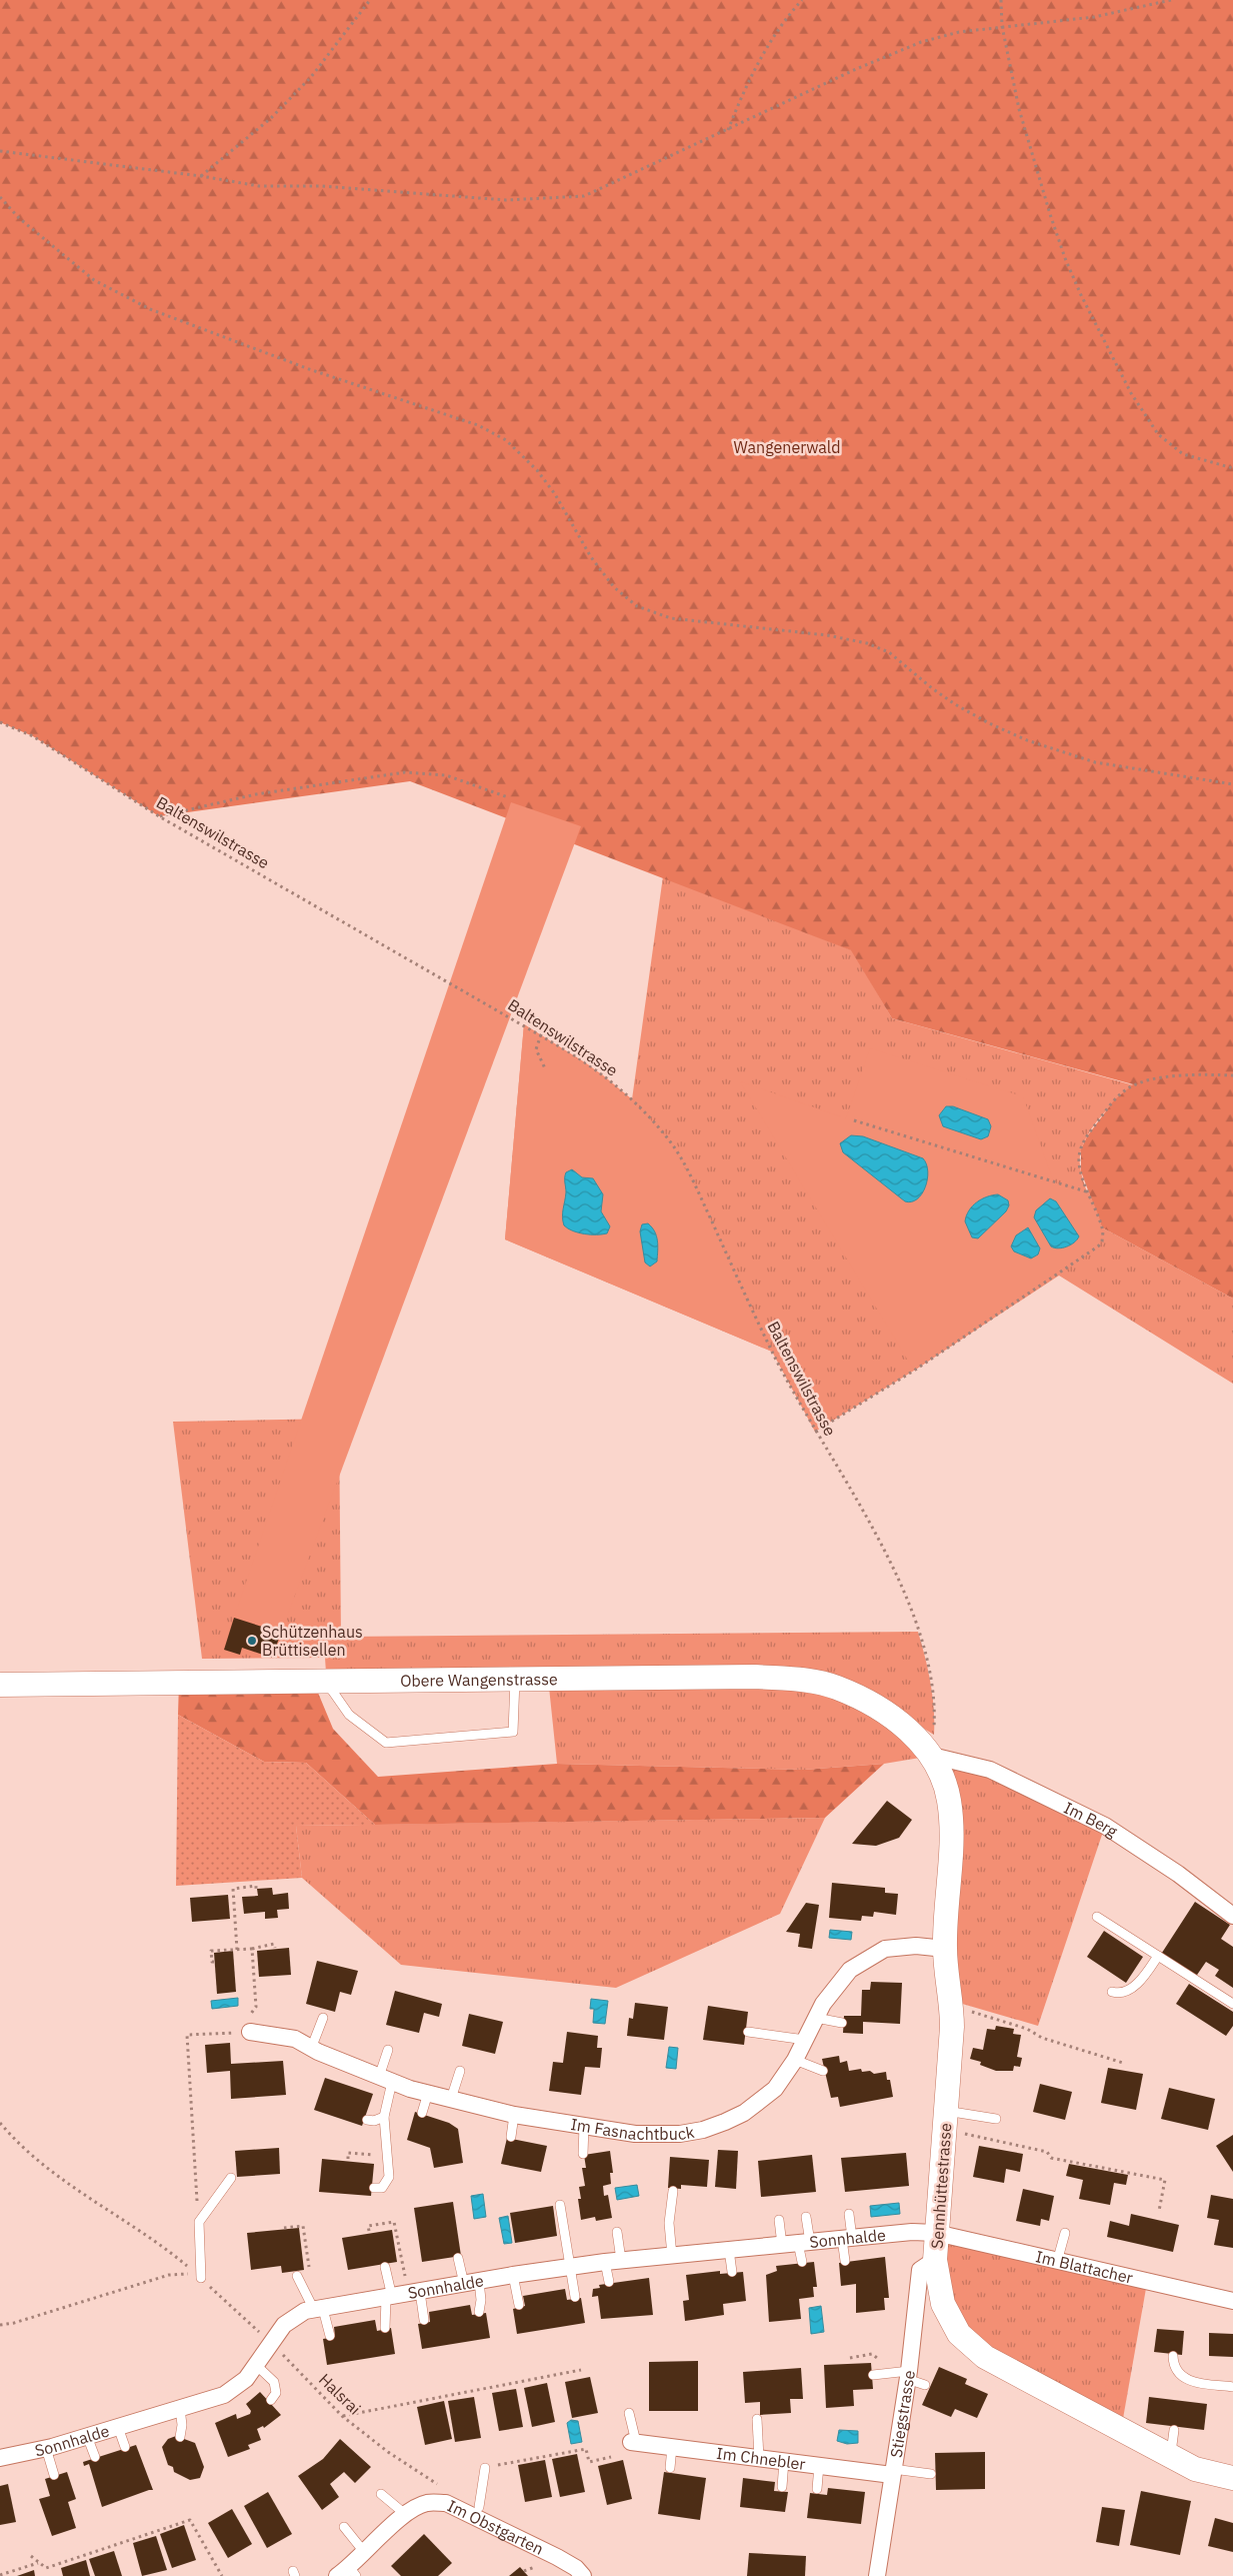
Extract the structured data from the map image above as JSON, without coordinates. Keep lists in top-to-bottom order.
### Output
{
  "streets": {
    "street": [
      "Obere Wangenstrasse",
      "Im Berg",
      "Im Fasnachtbuck",
      "Sennhüttestrasse",
      "Sonnhalde",
      "Im Blattacher",
      "Stiegstrasse",
      "Im Chnebler",
      "Im Obstgarten"
    ],
    "path": ["Baltenswilstrasse", "Halsrai"]
  },
  "crossings": [
    ["Baltenswilstrasse", "Obere Wangenstrasse"],
    ["Baltenswilstrasse", "Im Berg"],
    ["Baltenswilstrasse", "Sennhüttestrasse"],
    ["Obere Wangenstrasse", "Im Berg"],
    ["Obere Wangenstrasse", "Sennhüttestrasse"],
    ["Im Berg", "Sennhüttestrasse"],
    ["Im Fasnachtbuck", "Sennhüttestrasse"],
    ["Sennhüttestrasse", "Sonnhalde"],
    ["Sennhüttestrasse", "Im Blattacher"],
    ["Sennhüttestrasse", "Stiegstrasse"],
    ["Sonnhalde", "Im Blattacher"],
    ["Sonnhalde", "Halsrai"],
    ["Stiegstrasse", "Im Chnebler"]
  ],
  "parks": ["Wangenerwald"],
  "places": ["Schützenhaus Brüttisellen"]
}
